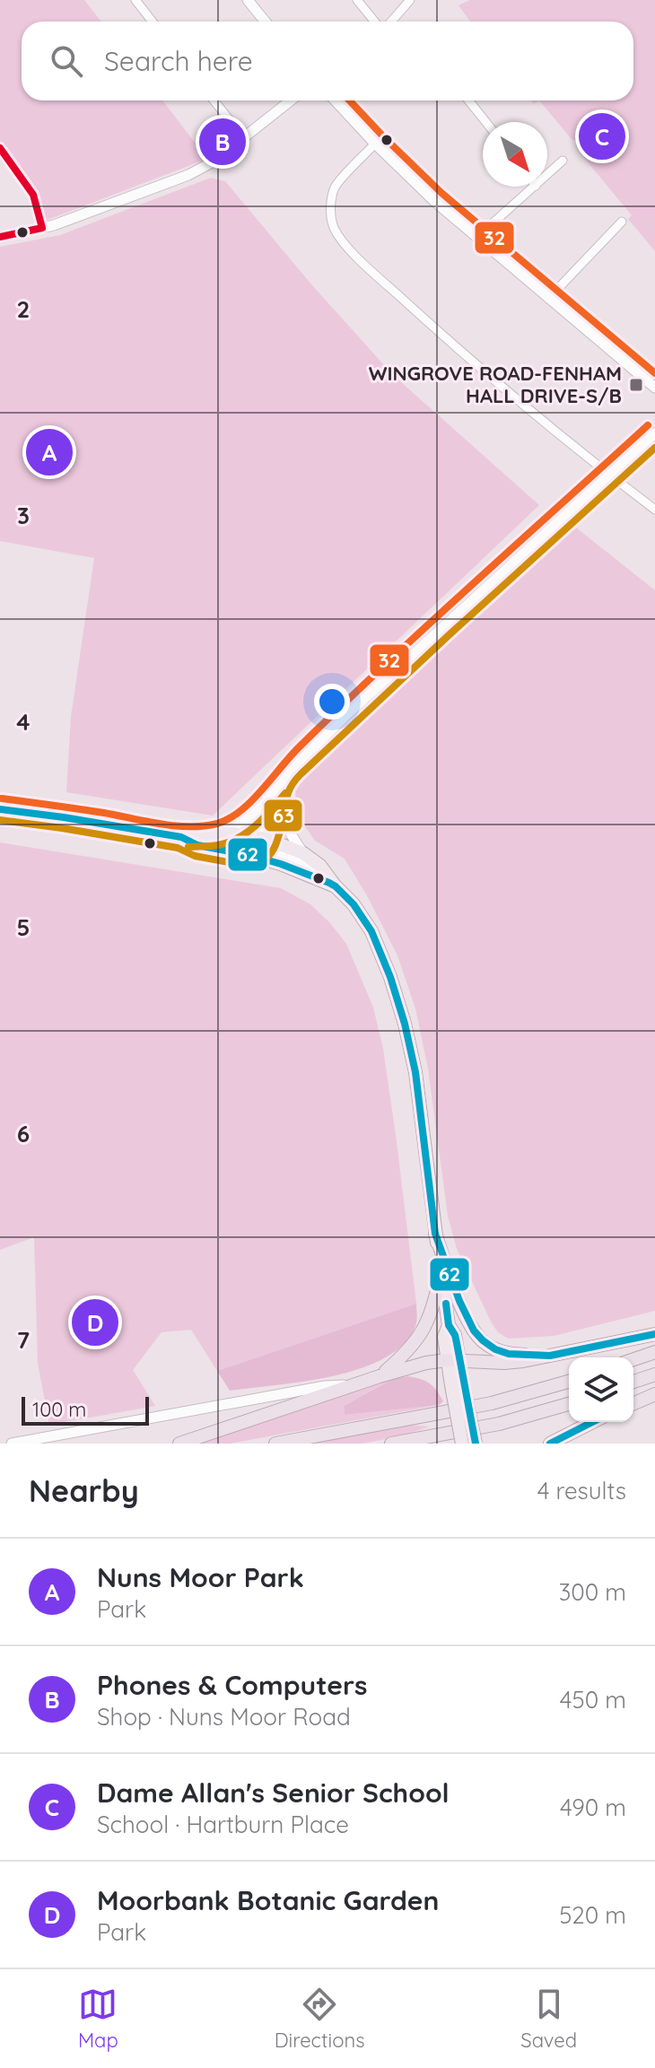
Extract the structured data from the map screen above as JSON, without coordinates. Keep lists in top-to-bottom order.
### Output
{
  "places": {
    "transit": ["WINGROVE ROAD-FENHAM HALL DRIVE-S/B"]
  },
  "lines": ["transit line 32", "transit line 63", "transit line 62"],
  "scale_bar": "100 m",
  "north": "bottom right",
  "page": {
    "search": "Search here",
    "pins": [
      "C",
      "B",
      "A",
      "D"
    ],
    "scale": "100 m",
    "heading": ["Nearby", "4 results"],
    "list": [
      {
        "mark": "A",
        "name": "Nuns Moor Park",
        "note": "Park",
        "value": "300 m"
      },
      {
        "mark": "B",
        "name": "Phones & Computers",
        "note": "Shop · Nuns Moor Road",
        "value": "450 m"
      },
      {
        "mark": "C",
        "name": "Dame Allan's Senior School",
        "note": "School · Hartburn Place",
        "value": "490 m"
      },
      {
        "mark": "D",
        "name": "Moorbank Botanic Garden",
        "note": "Park",
        "value": "520 m"
      }
    ],
    "nav": ["Map", "Directions", "Saved"]
  },
  "grid": {
    "rows": [
      "2",
      "3",
      "4",
      "5",
      "6",
      "7"
    ]
  }
}
